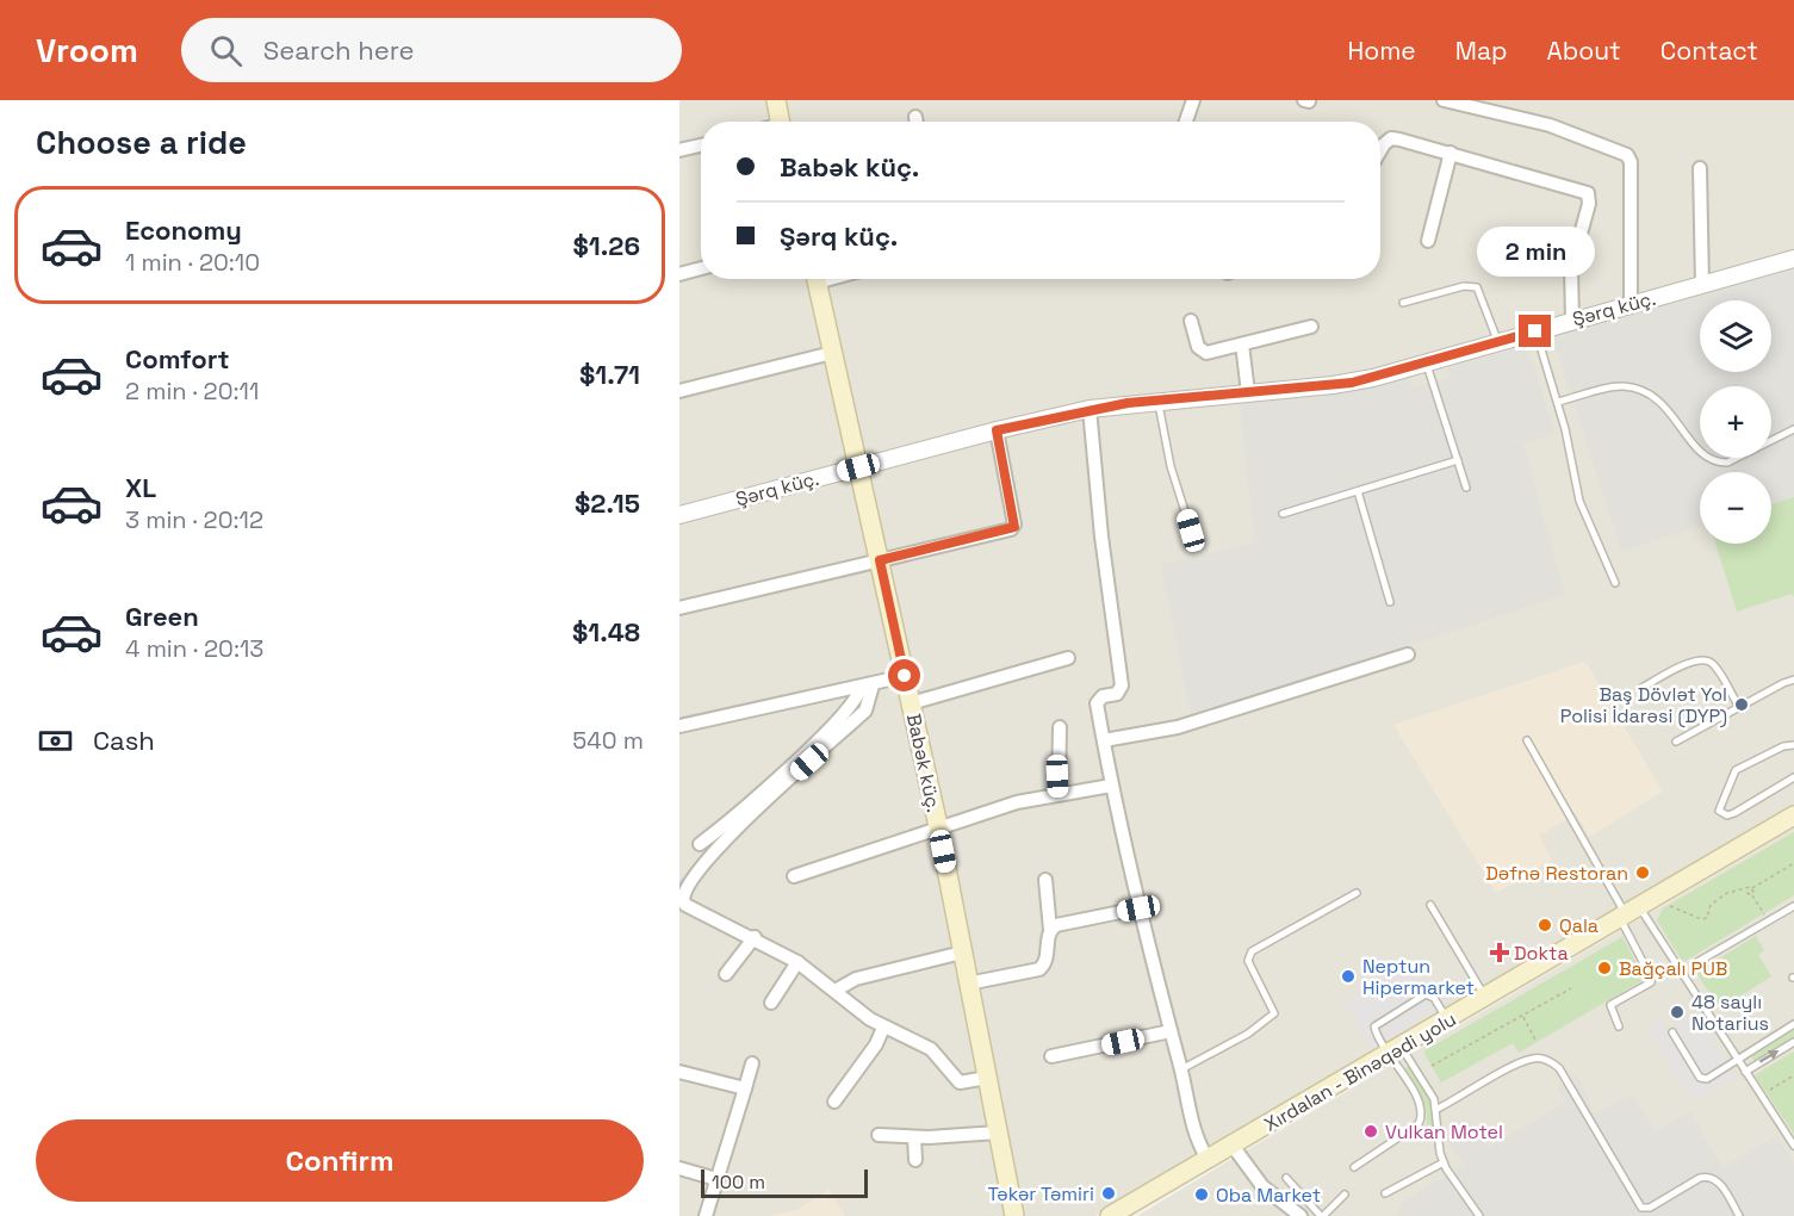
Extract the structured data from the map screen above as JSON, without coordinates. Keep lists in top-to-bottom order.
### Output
{
  "streets": {
    "main road": ["Babək küç.", "Xırdalan - Binəqədi yolu"],
    "street": ["Şərq küç."]
  },
  "crossings": [
    ["Şərq küç.", "Babək küç."]
  ],
  "places": {
    "other": [
      "Baş Dövlət Yol Polisi İdarəsi (DYP)",
      "Dəfnə Restoran",
      "Qala",
      "Bağçalı PUB",
      "Neptun Hipermarket",
      "48 saylı Notarius",
      "Vulkan Motel",
      "Təkər Təmiri",
      "Oba Market"
    ],
    "health": ["Dokta"]
  },
  "scale_bar": "100 m",
  "page": {
    "header": "Vroom",
    "search": "Search here",
    "nav": [
      "Home",
      "Map",
      "About",
      "Contact"
    ],
    "heading": "Choose a ride",
    "banner": ["Babək küç.", "Şərq küç."],
    "list": [
      {
        "name": "Economy",
        "note": "1 min · 20:10",
        "value": "$1.26"
      },
      {
        "name": "Comfort",
        "note": "2 min · 20:11",
        "value": "$1.71"
      },
      {
        "name": "XL",
        "note": "3 min · 20:12",
        "value": "$2.15"
      },
      {
        "name": "Green",
        "note": "4 min · 20:13",
        "value": "$1.48"
      }
    ],
    "bubble": "2 min",
    "map_buttons": ["+", "−"],
    "pay": ["Cash", "540 m"],
    "buttons": "Confirm",
    "scale": "100 m"
  }
}
